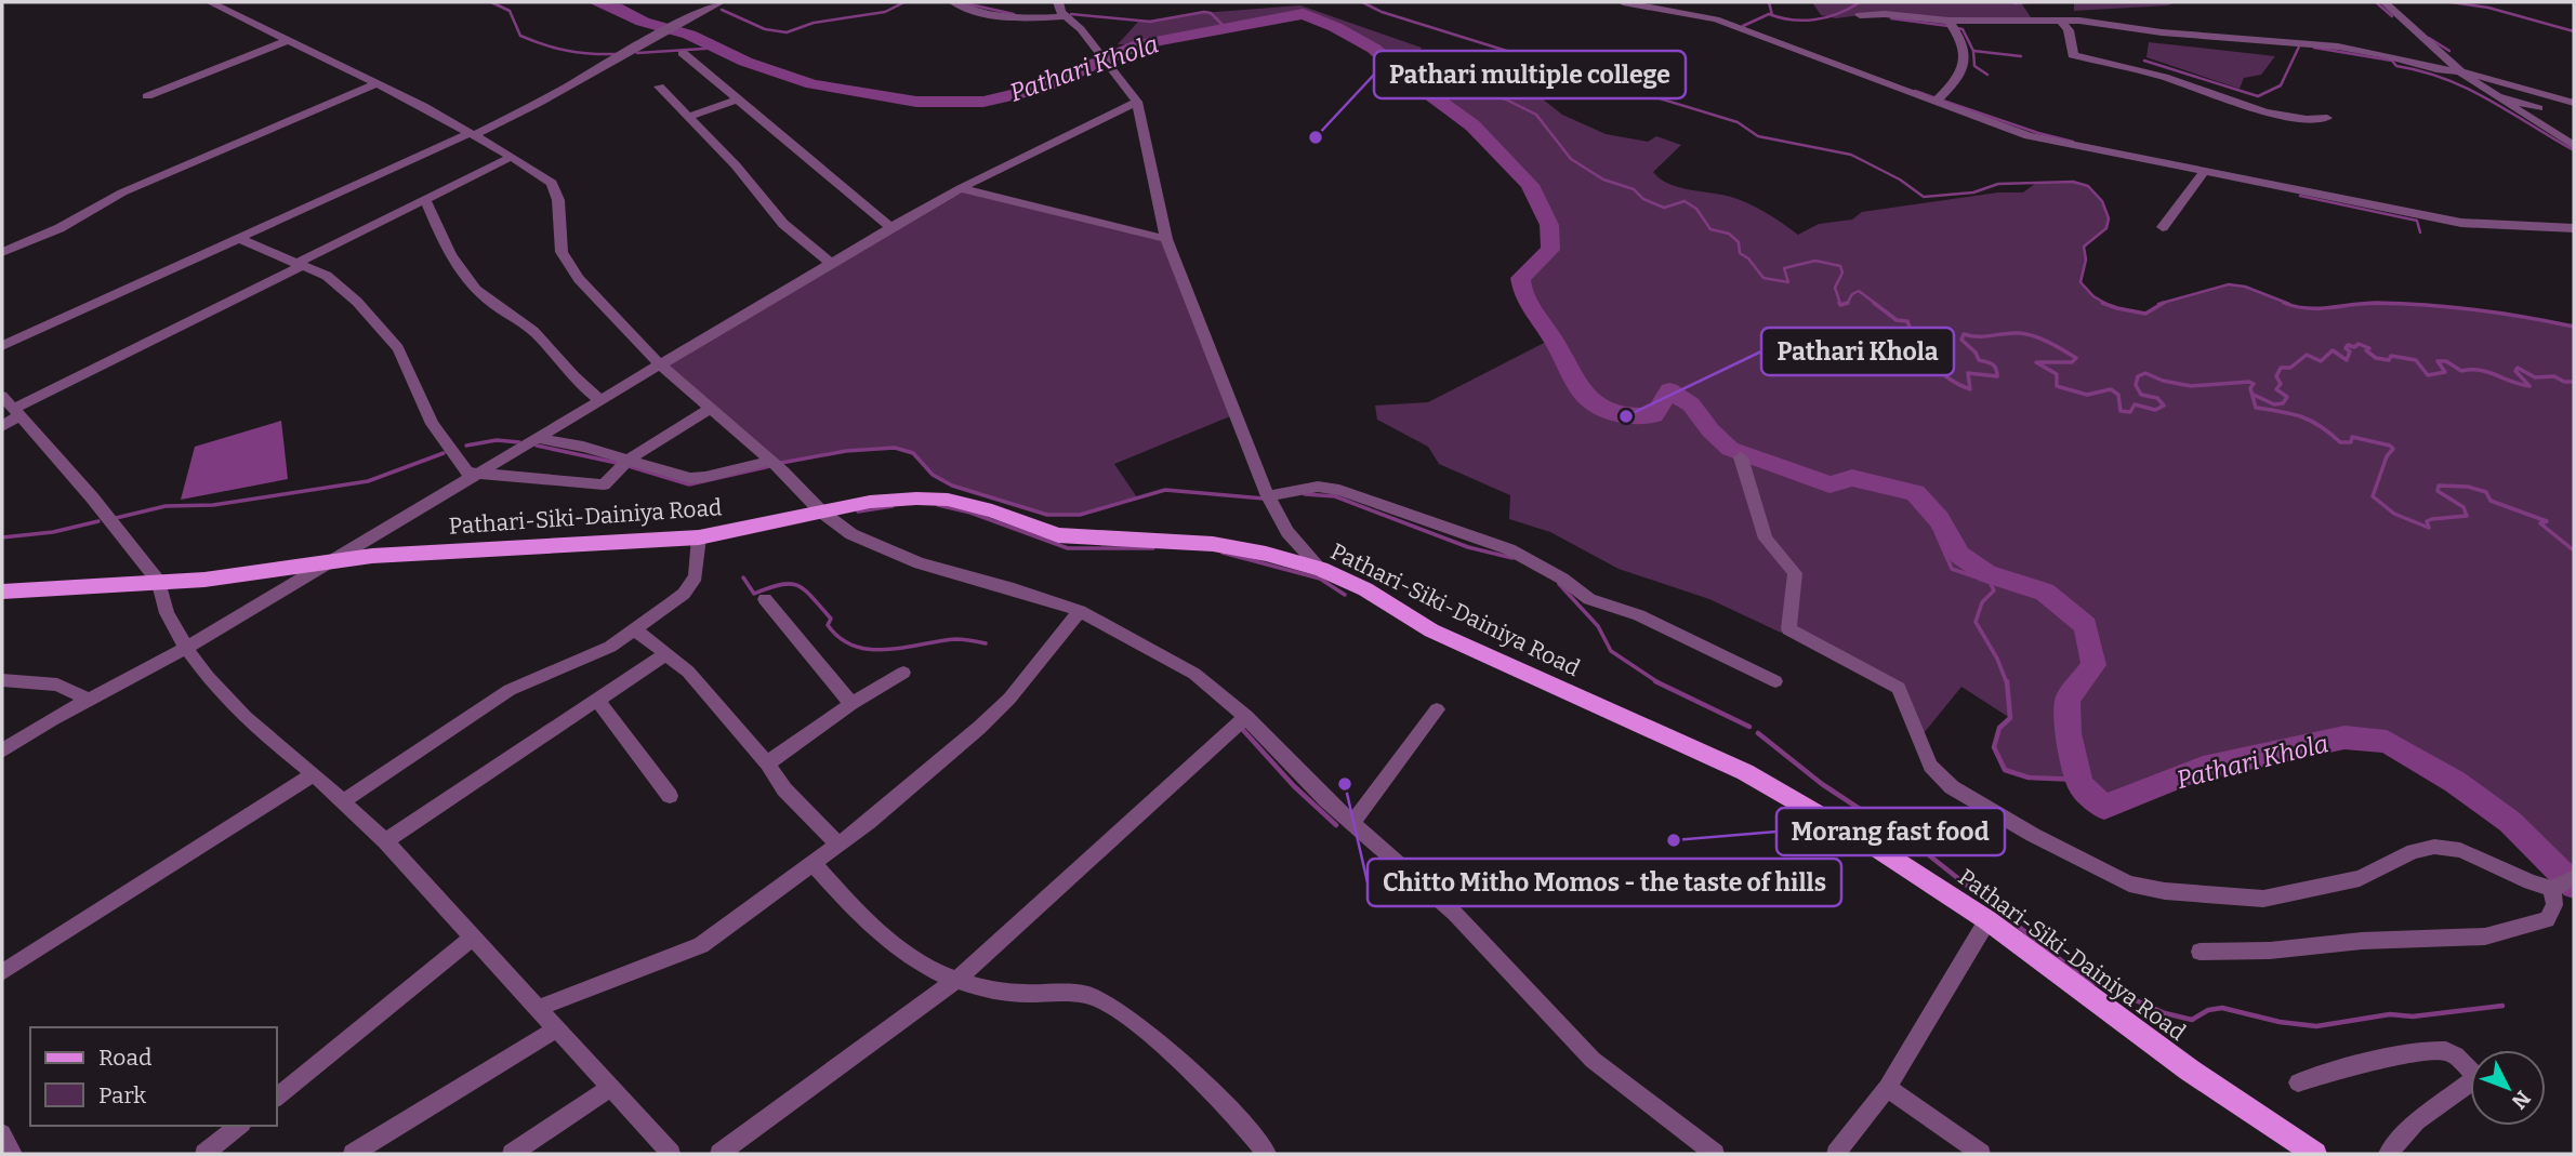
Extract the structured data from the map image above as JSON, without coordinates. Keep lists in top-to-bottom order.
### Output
{
  "streets": {
    "main road": ["Pathari-Siki-Dainiya Road"]
  },
  "water": ["Pathari Khola"],
  "places": [
    "Pathari multiple college",
    "Pathari Khola",
    "Chitto Mitho Momos - the taste of hills",
    "Morang fast food"
  ],
  "legend": ["Road", "Park"],
  "north": "bottom right"
}
